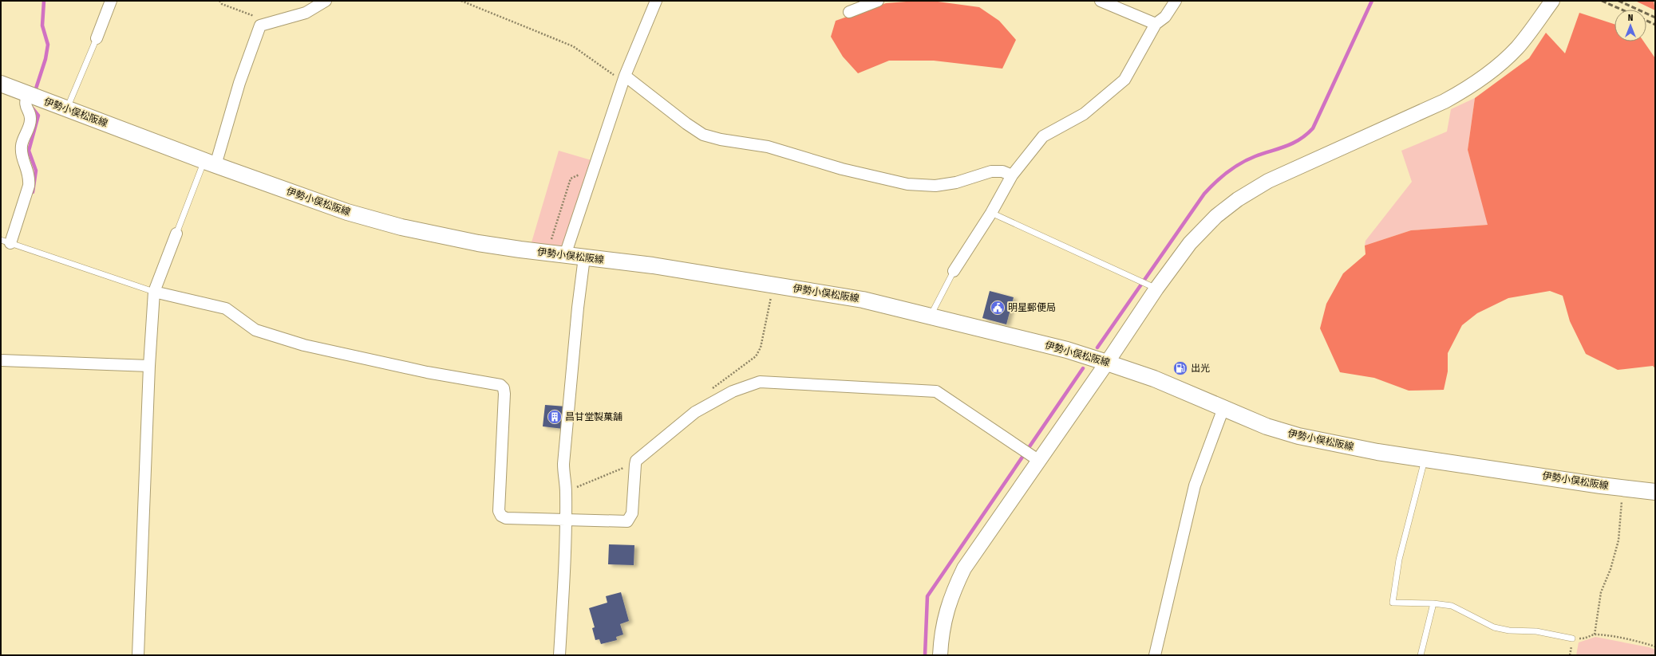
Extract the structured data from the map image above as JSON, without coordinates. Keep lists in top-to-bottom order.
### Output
{
  "streets": {
    "main road": ["伊勢小俣松阪線"]
  },
  "places": {
    "public building": ["明星郵便局"],
    "fuel station": ["出光"],
    "building": ["昌甘堂製菓舗"]
  },
  "north": "top"
}
